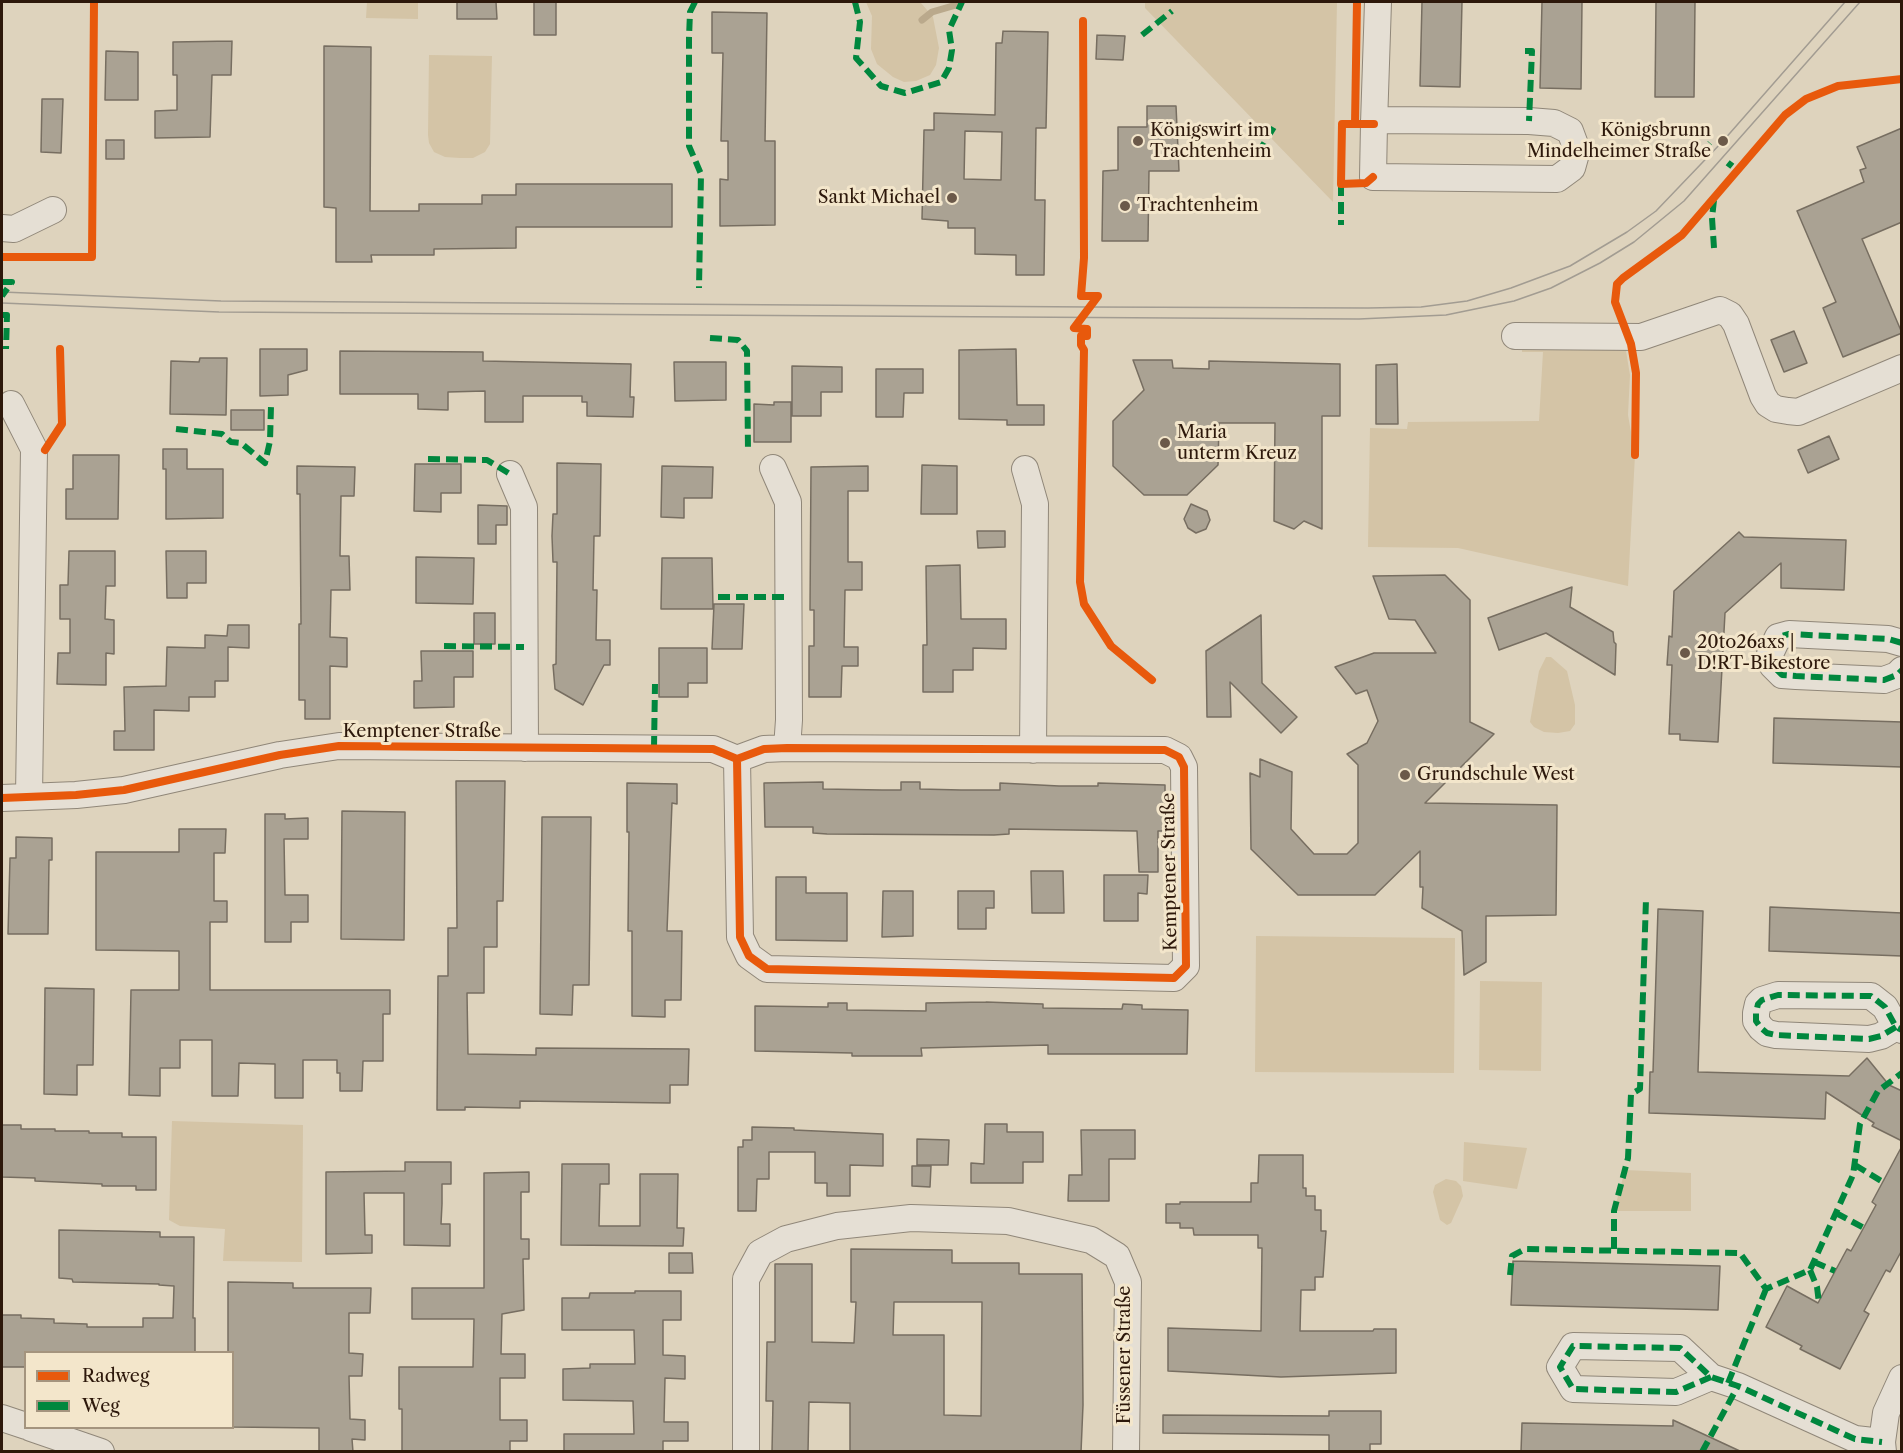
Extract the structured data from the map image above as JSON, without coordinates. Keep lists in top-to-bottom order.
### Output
{
  "streets": {
    "street": ["Kemptener Straße", "Füssener Straße"]
  },
  "places": [
    "Königswirt im Trachtenheim",
    "Königsbrunn Mindelheimer Straße",
    "Sankt Michael",
    "Trachtenheim",
    "Maria unterm Kreuz",
    "20to26axs | D!RT-Bikestore",
    "Grundschule West"
  ],
  "legend": ["Radweg", "Weg"]
}
